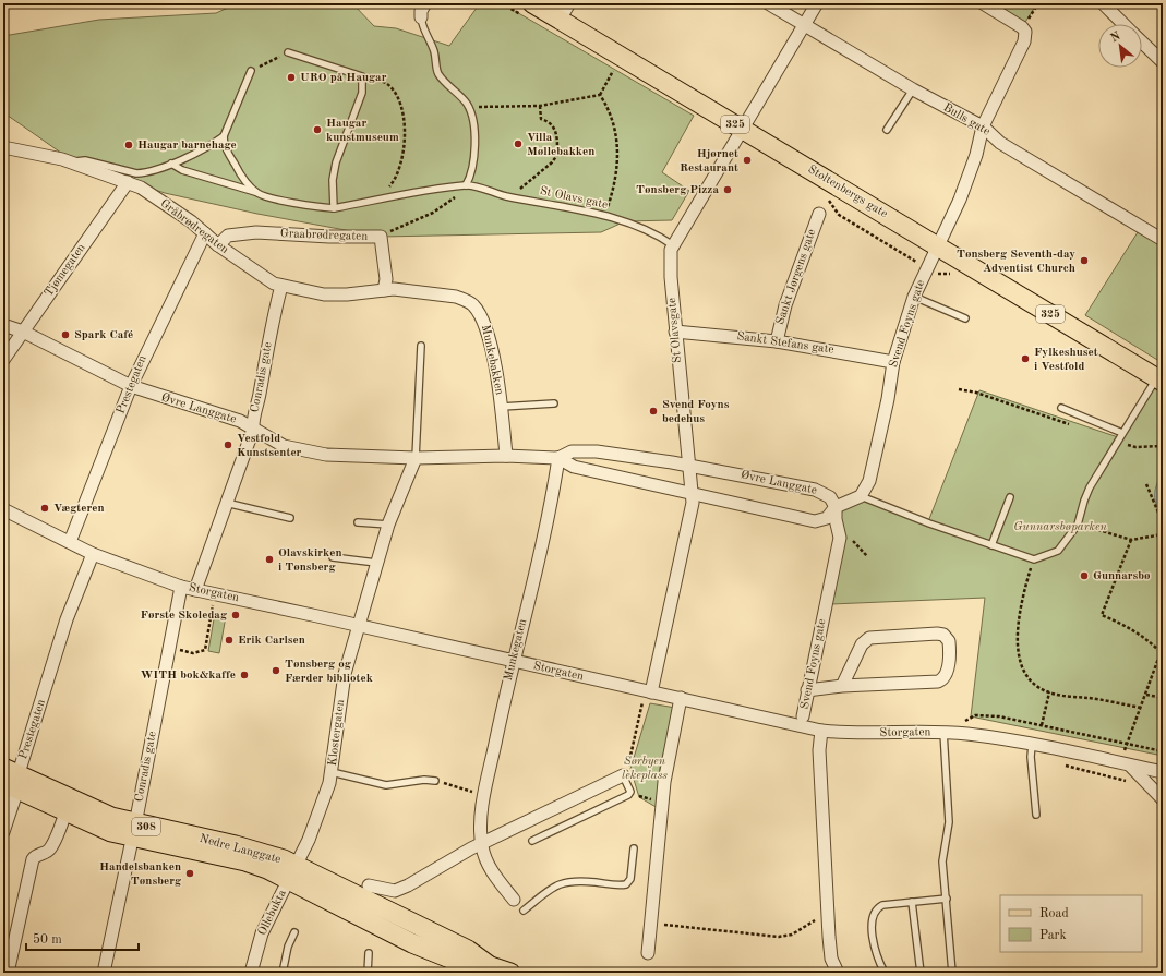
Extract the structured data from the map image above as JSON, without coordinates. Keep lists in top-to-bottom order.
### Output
{
  "streets": {
    "main road": [
      "325",
      "Stoltenbergs gate",
      "308",
      "Nedre Langgate"
    ],
    "street": [
      "Bulls gate",
      "Gråbrødregaten",
      "Graabrødregaten",
      "Tjømegaten",
      "Sankt Jørgens gate",
      "Svend Foyns gate",
      "St Olavsgate",
      "Sankt Stefans gate",
      "Munkebakken",
      "Conradis gate",
      "Prestegaten",
      "Øvre Langgate",
      "Storgaten",
      "Munkegaten",
      "Klostergaten",
      "Ollebukta"
    ],
    "lane": ["St Olavs gate"]
  },
  "crossings": [
    ["Bulls gate", "Svend Foyns gate"],
    ["Bulls gate", "St Olavsgate"],
    ["Stoltenbergs gate", "Svend Foyns gate"],
    ["Stoltenbergs gate", "St Olavsgate"],
    ["St Olavs gate", "St Olavsgate"],
    ["Gråbrødregaten", "Graabrødregaten"],
    ["Gråbrødregaten", "Tjømegaten"],
    ["Gråbrødregaten", "Munkebakken"],
    ["Gråbrødregaten", "Conradis gate"],
    ["Gråbrødregaten", "Prestegaten"],
    ["Graabrødregaten", "Munkebakken"],
    ["Tjømegaten", "Øvre Langgate"],
    ["Sankt Jørgens gate", "Sankt Stefans gate"],
    ["Svend Foyns gate", "Sankt Stefans gate"],
    ["Svend Foyns gate", "Øvre Langgate"],
    ["St Olavsgate", "Sankt Stefans gate"],
    ["St Olavsgate", "Øvre Langgate"],
    ["St Olavsgate", "Storgaten"],
    ["Munkebakken", "Conradis gate"],
    ["Munkebakken", "Øvre Langgate"],
    ["Conradis gate", "Øvre Langgate"],
    ["Conradis gate", "Storgaten"],
    ["Conradis gate", "Nedre Langgate"],
    ["Prestegaten", "Øvre Langgate"],
    ["Prestegaten", "Storgaten"],
    ["Prestegaten", "Nedre Langgate"],
    ["Øvre Langgate", "Munkegaten"],
    ["Øvre Langgate", "Klostergaten"],
    ["Storgaten", "Munkegaten"],
    ["Storgaten", "Klostergaten"],
    ["Klostergaten", "Nedre Langgate"],
    ["Klostergaten", "Ollebukta"],
    ["Nedre Langgate", "Ollebukta"]
  ],
  "parks": ["Gunnarsbøparken", "Sørbyen lekeplass"],
  "places": [
    "URO på Haugar",
    "Haugar kunstmuseum",
    "Villa Møllebakken",
    "Haugar barnehage",
    "Hjørnet Restaurant",
    "Tønsberg Pizza",
    "Tønsberg Seventh-day Adventist Church",
    "Spark Café",
    "Fylkeshuset i Vestfold",
    "Svend Foyns bedehus",
    "Vestfold Kunstsenter",
    "Vægteren",
    "Olavskirken i Tønsberg",
    "Gunnarsbø",
    "Første Skoledag",
    "Erik Carlsen",
    "Tønsberg og Færder bibliotek",
    "WITH bok&kaffe",
    "Handelsbanken Tønsberg"
  ],
  "legend": ["Road", "Park"],
  "scale_bar": "50 m",
  "north": "top left"
}
